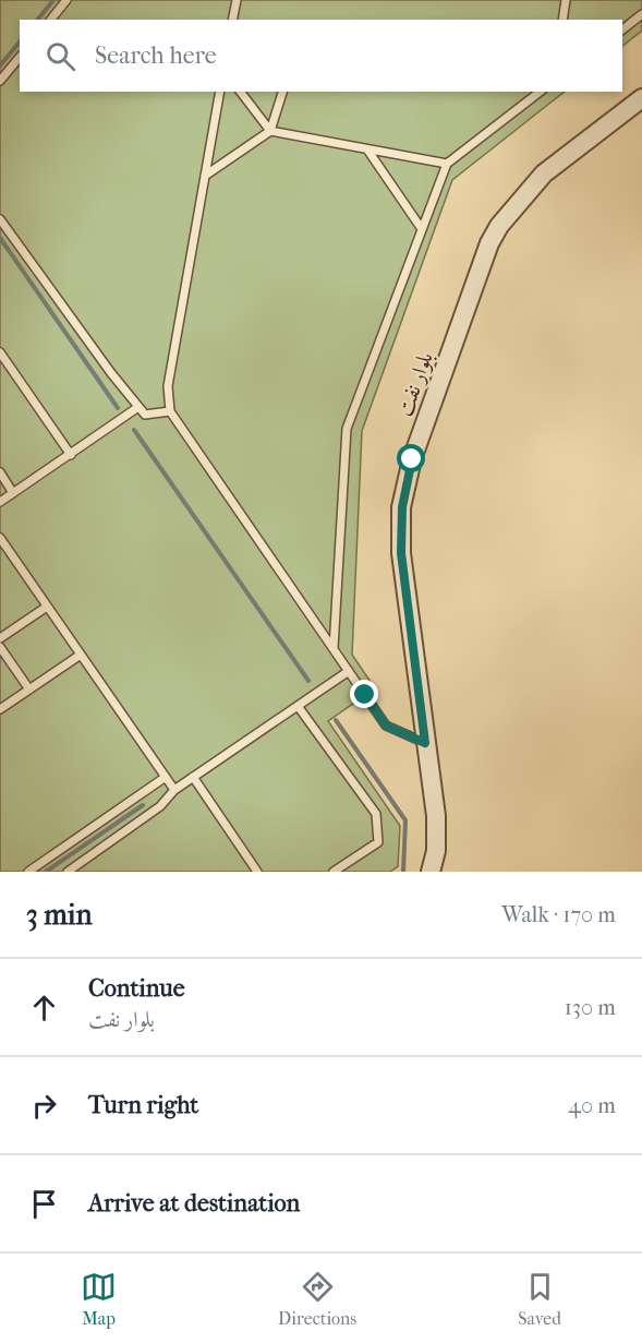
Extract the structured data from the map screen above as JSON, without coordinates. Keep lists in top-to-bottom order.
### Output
{
  "streets": {
    "street": ["بلوار نفت"]
  },
  "page": {
    "search": "Search here",
    "heading": ["3 min", "Walk · 170 m"],
    "list": [
      ["Continue", "بلوار نفت", "130 m"],
      ["Turn right", "40 m"],
      "Arrive at destination"
    ],
    "nav": ["Map", "Directions", "Saved"]
  }
}
